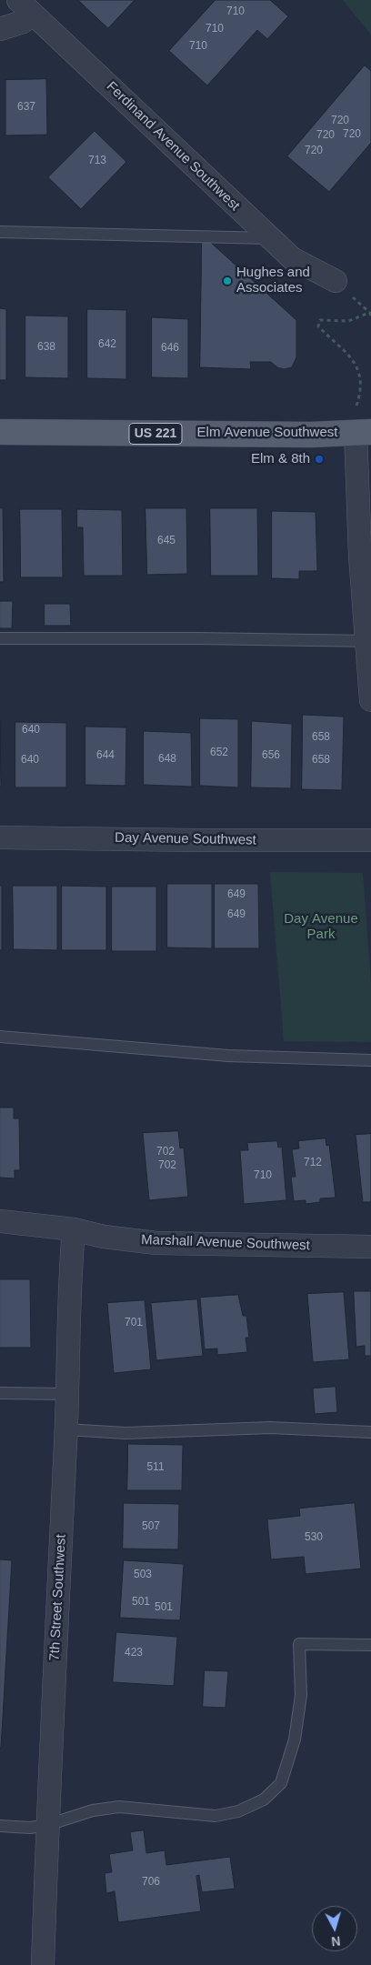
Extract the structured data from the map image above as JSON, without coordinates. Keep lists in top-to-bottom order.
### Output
{
  "streets": {
    "main road": ["Elm Avenue Southwest", "US 221"],
    "street": [
      "Ferdinand Avenue Southwest",
      "Day Avenue Southwest",
      "Marshall Avenue Southwest",
      "7th Street Southwest"
    ]
  },
  "crossings": [
    ["Marshall Avenue Southwest", "7th Street Southwest"]
  ],
  "parks": ["Day Avenue Park"],
  "places": ["Hughes and Associates", "Elm & 8th"],
  "house_numbers": [
    "710",
    "710",
    "710",
    "637",
    "720",
    "720",
    "720",
    "720",
    "713",
    "642",
    "638",
    "646",
    "645",
    "640",
    "658",
    "652",
    "644",
    "656",
    "648",
    "640",
    "658",
    "649",
    "649",
    "702",
    "712",
    "702",
    "710",
    "701",
    "511",
    "507",
    "530",
    "503",
    "501",
    "501",
    "423",
    "706"
  ],
  "north": "bottom"
}
